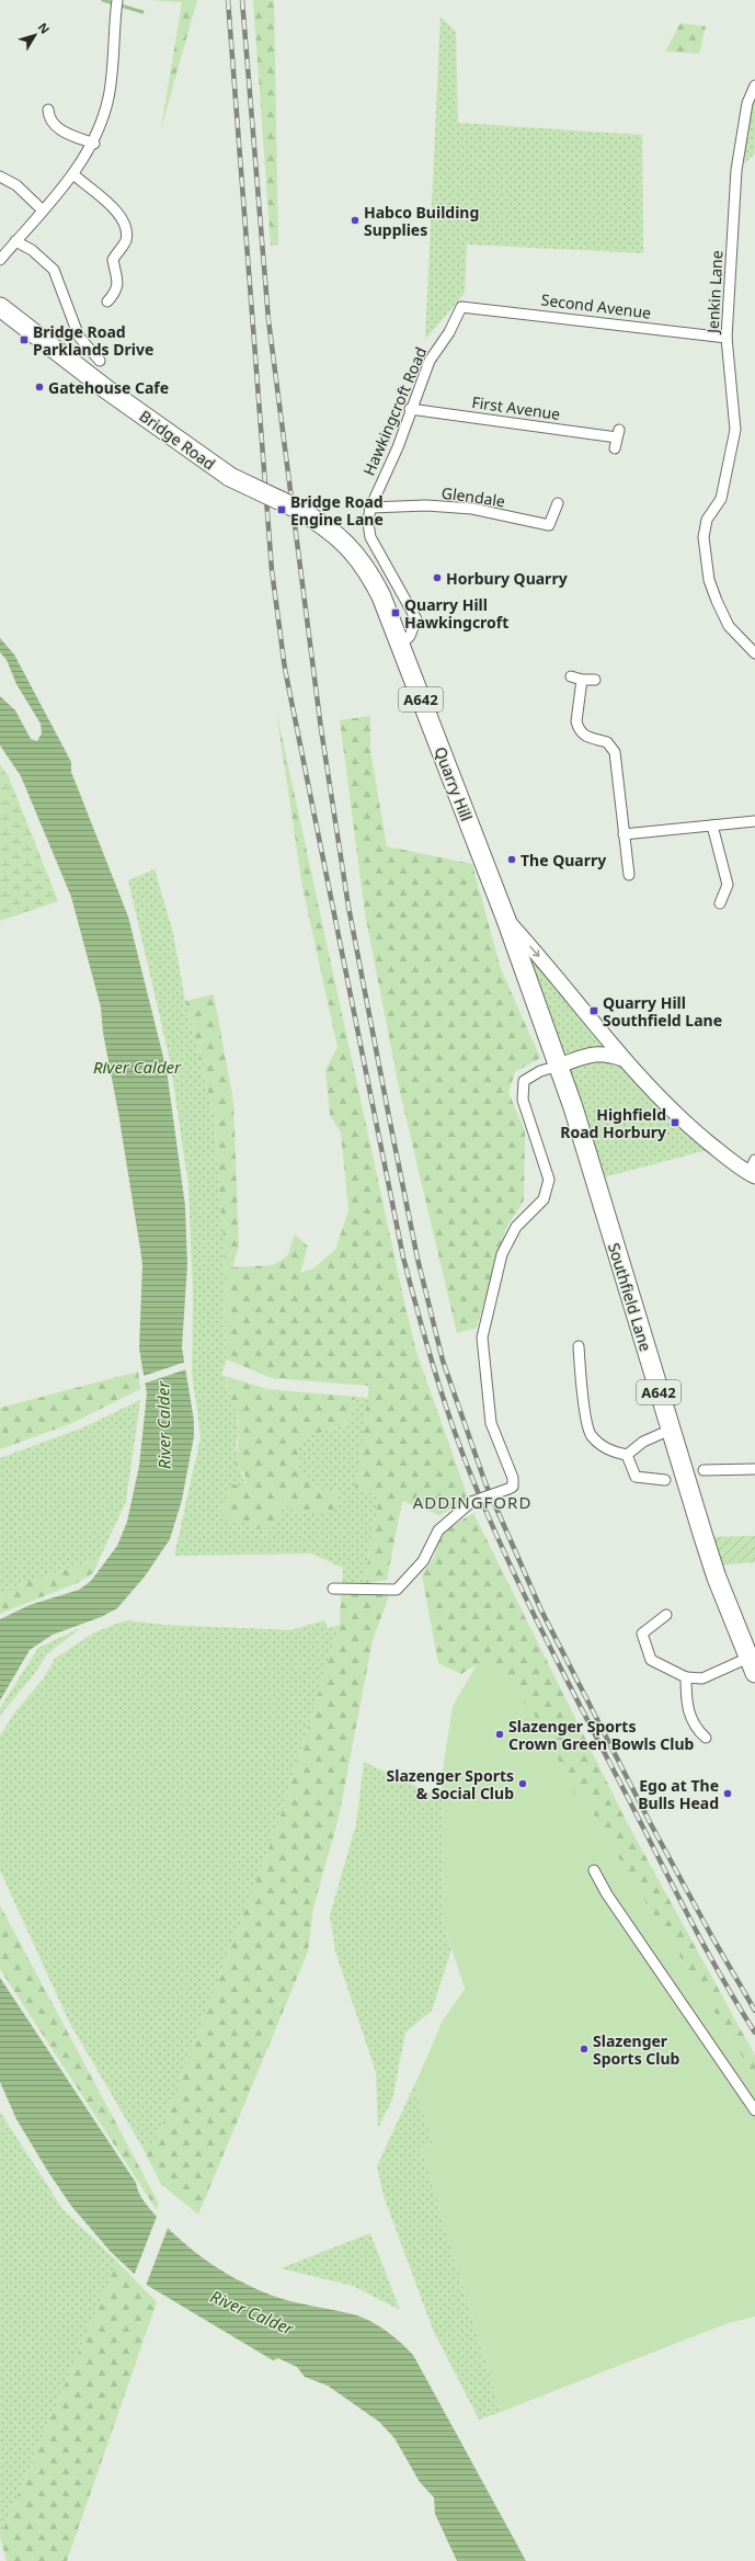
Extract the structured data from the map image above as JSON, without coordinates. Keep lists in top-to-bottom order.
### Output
{
  "streets": {
    "highway": [
      "Bridge Road",
      "A642",
      "Quarry Hill",
      "Southfield Lane"
    ],
    "street": [
      "Jenkin Lane",
      "Second Avenue",
      "First Avenue",
      "Hawkingcroft Road",
      "Glendale"
    ]
  },
  "crossings": [
    ["Jenkin Lane", "Second Avenue"],
    ["Second Avenue", "Hawkingcroft Road"],
    ["First Avenue", "Hawkingcroft Road"],
    ["Hawkingcroft Road", "Glendale"],
    ["Hawkingcroft Road", "Quarry Hill"],
    ["Bridge Road", "Quarry Hill"],
    ["Quarry Hill", "Southfield Lane"]
  ],
  "districts": ["ADDINGFORD"],
  "water": ["River Calder"],
  "places": {
    "other": [
      "Habco Building Supplies",
      "Gatehouse Cafe",
      "Horbury Quarry",
      "The Quarry",
      "Slazenger Sports Crown Green Bowls Club",
      "Slazenger Sports & Social Club",
      "Ego at The Bulls Head",
      "Slazenger Sports Club"
    ],
    "transit": [
      "Bridge Road Parklands Drive",
      "Bridge Road Engine Lane",
      "Quarry Hill Hawkingcroft",
      "Quarry Hill Southfield Lane",
      "Highfield Road Horbury"
    ]
  },
  "north": "top right"
}
